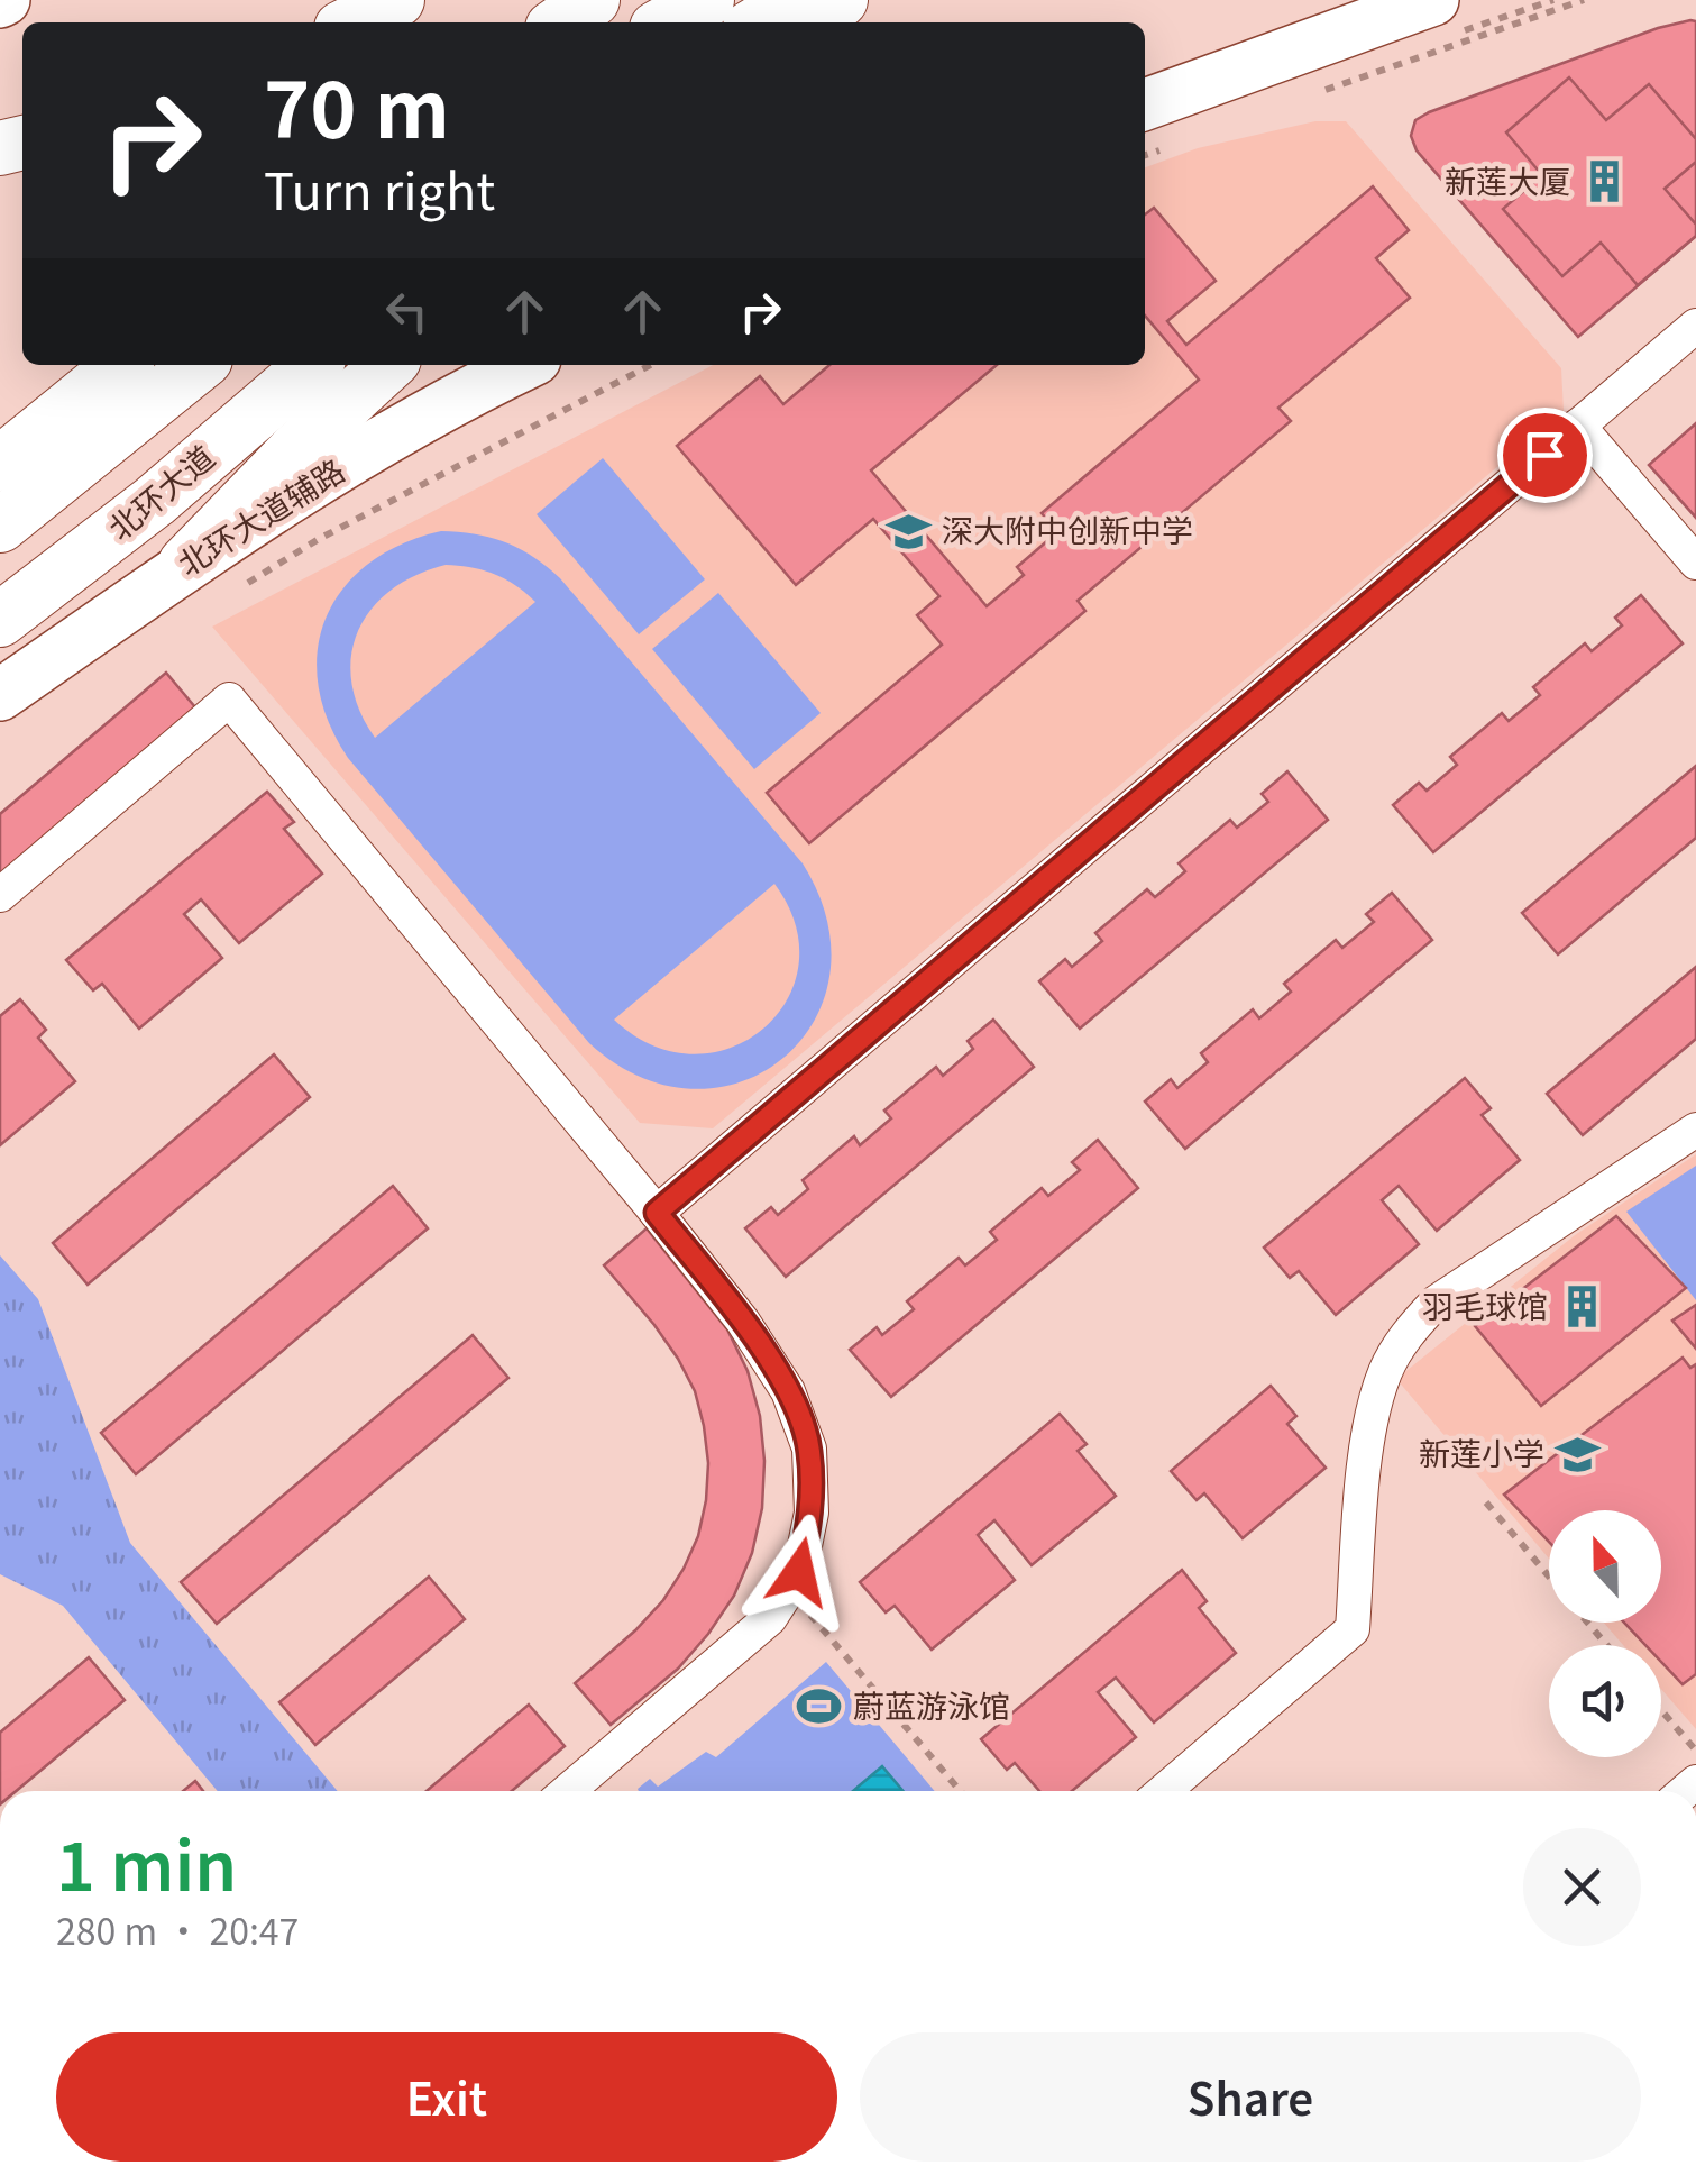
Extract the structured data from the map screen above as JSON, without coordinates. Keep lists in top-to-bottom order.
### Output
{
  "streets": {
    "highway": ["北环大道"],
    "main road": ["北环大道辅路"]
  },
  "places": {
    "building": ["新莲大厦", "羽毛球馆"],
    "school or university": ["深大附中创新中学", "新莲小学"],
    "sports": ["蔚蓝游泳馆"]
  },
  "north": "top",
  "page": {
    "turn": ["70 m", "Turn right"],
    "heading": ["1 min", "280 m · 20:47"],
    "buttons": ["Exit", "Share"]
  }
}
